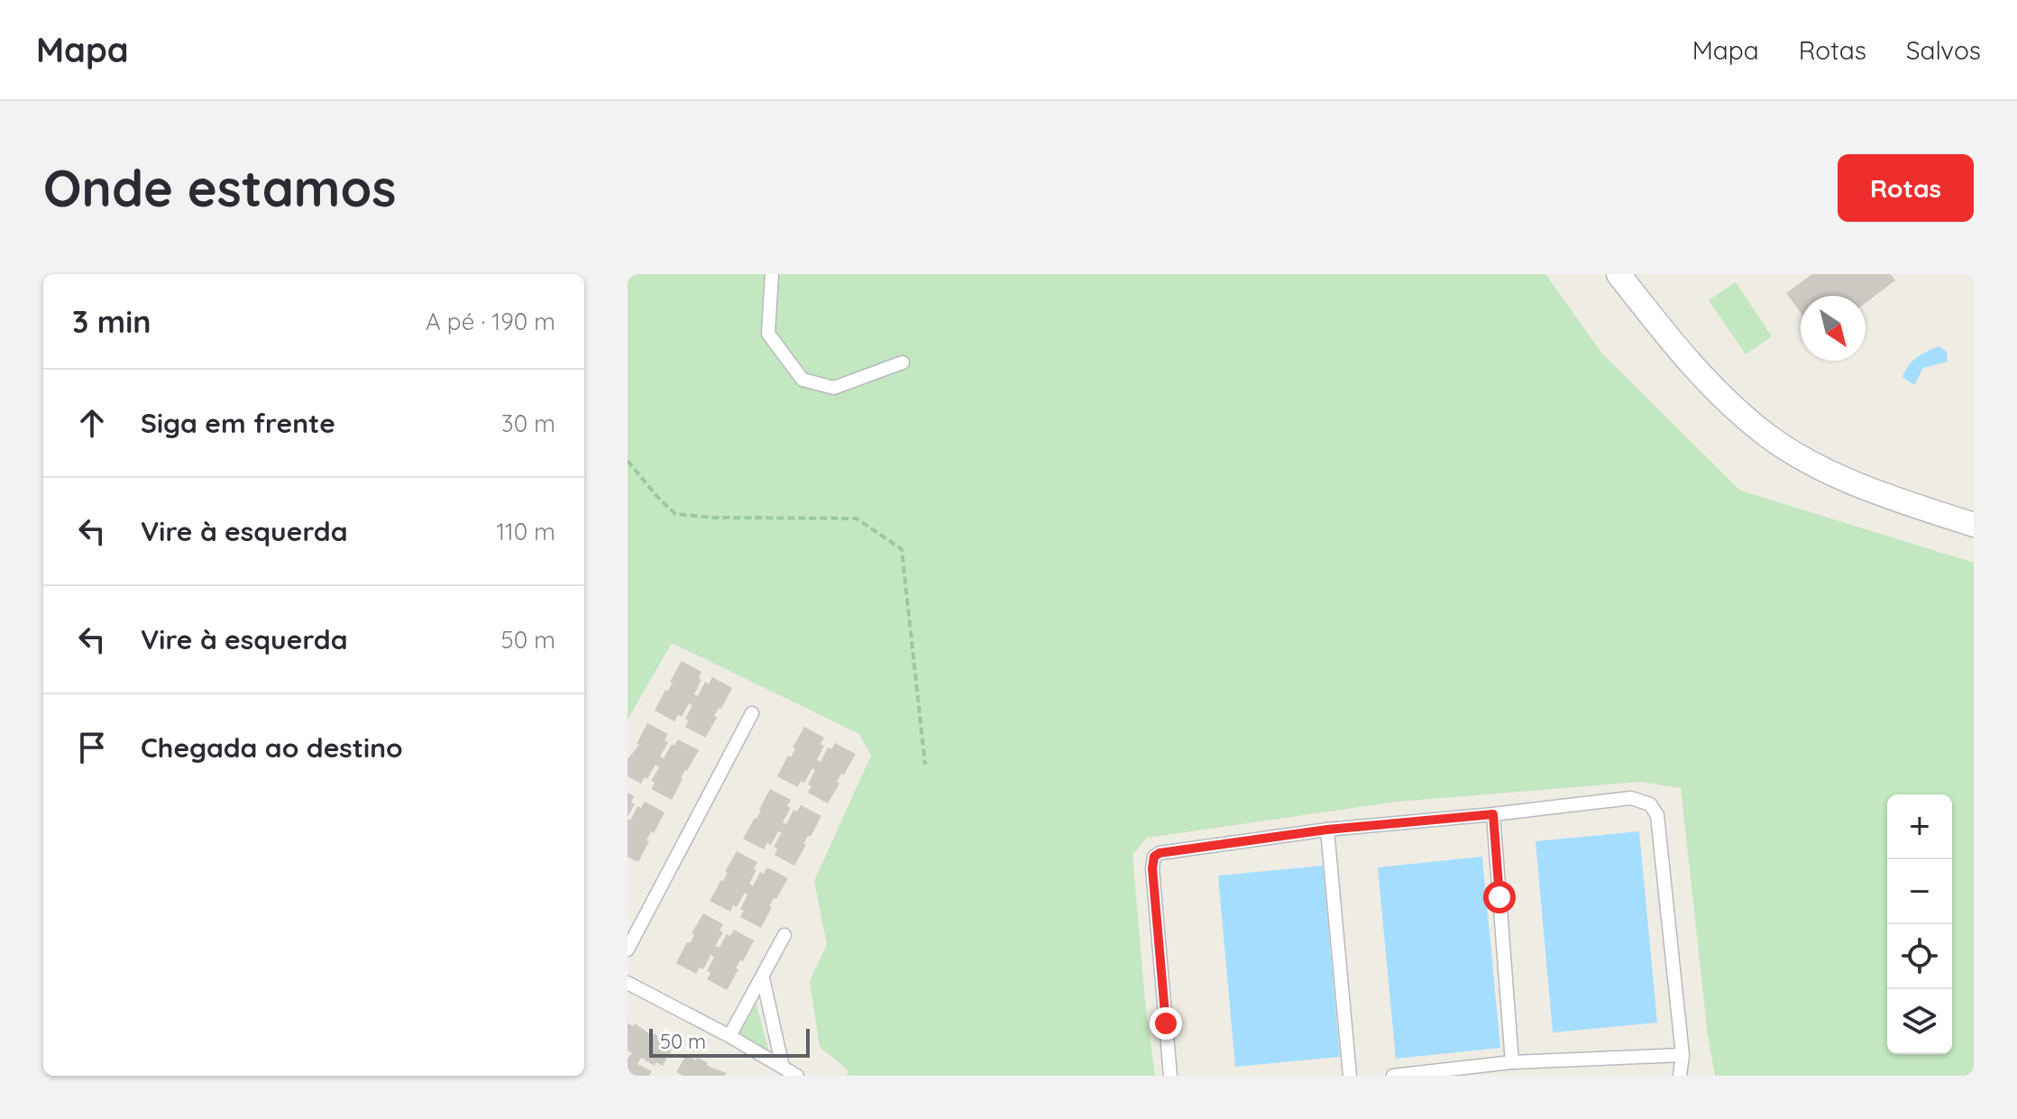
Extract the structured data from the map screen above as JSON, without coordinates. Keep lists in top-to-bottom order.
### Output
{
  "scale_bar": "50 m",
  "north": "bottom right",
  "page": {
    "header": "Mapa",
    "nav": ["Mapa", "Rotas", "Salvos"],
    "buttons": "Rotas",
    "title": "Onde estamos",
    "heading": ["3 min", "A pé · 190 m"],
    "list": [
      ["Siga em frente", "30 m"],
      ["Vire à esquerda", "110 m"],
      ["Vire à esquerda", "50 m"],
      "Chegada ao destino"
    ],
    "map_buttons": ["+", "−"],
    "scale": "50 m"
  }
}
